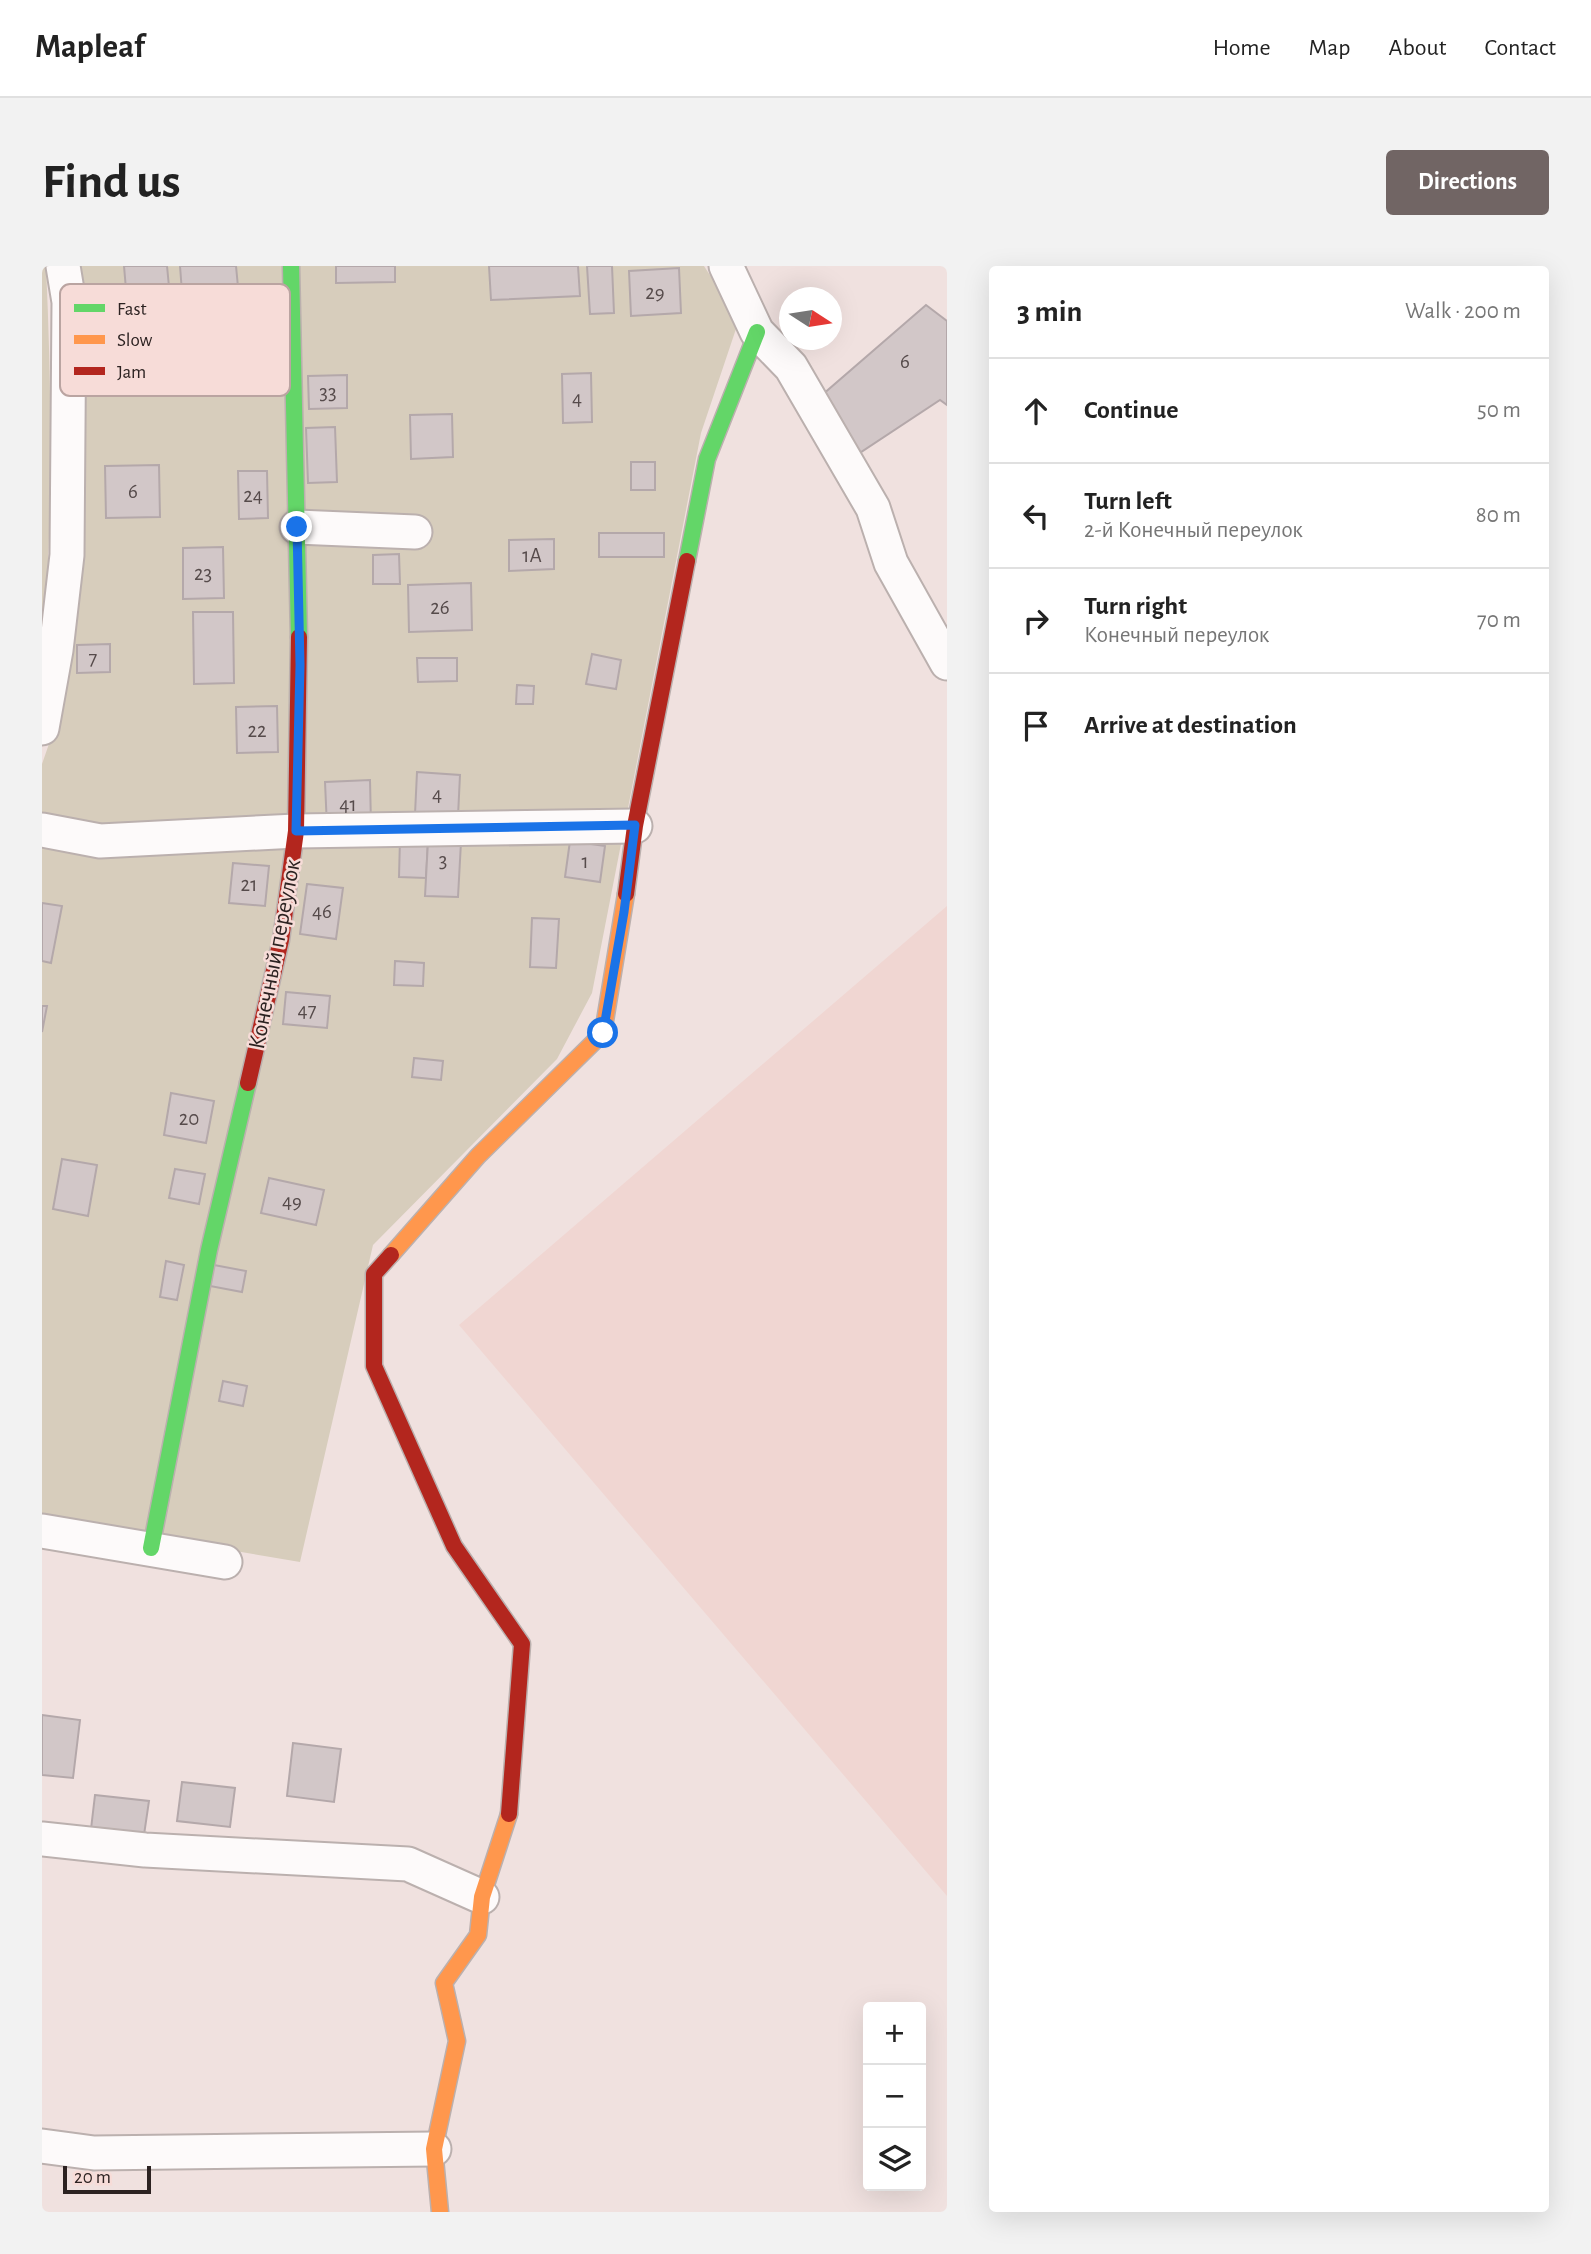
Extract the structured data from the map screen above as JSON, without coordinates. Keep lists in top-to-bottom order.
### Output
{
  "streets": {
    "street": ["Конечный переулок"]
  },
  "house_numbers": [
    "29",
    "6",
    "33",
    "4",
    "6",
    "24",
    "1А",
    "23",
    "26",
    "7",
    "22",
    "4",
    "41",
    "3",
    "1",
    "21",
    "46",
    "47",
    "20",
    "49"
  ],
  "legend": ["Fast", "Slow", "Jam"],
  "scale_bar": "20 m",
  "north": "right",
  "page": {
    "header": "Mapleaf",
    "nav": [
      "Home",
      "Map",
      "About",
      "Contact"
    ],
    "buttons": "Directions",
    "title": "Find us",
    "heading": ["3 min", "Walk · 200 m"],
    "list": [
      ["Continue", "50 m"],
      ["Turn left", "2-й Конечный переулок", "80 m"],
      ["Turn right", "Конечный переулок", "70 m"],
      "Arrive at destination"
    ],
    "map_buttons": ["+", "−"],
    "scale": "20 m"
  }
}
